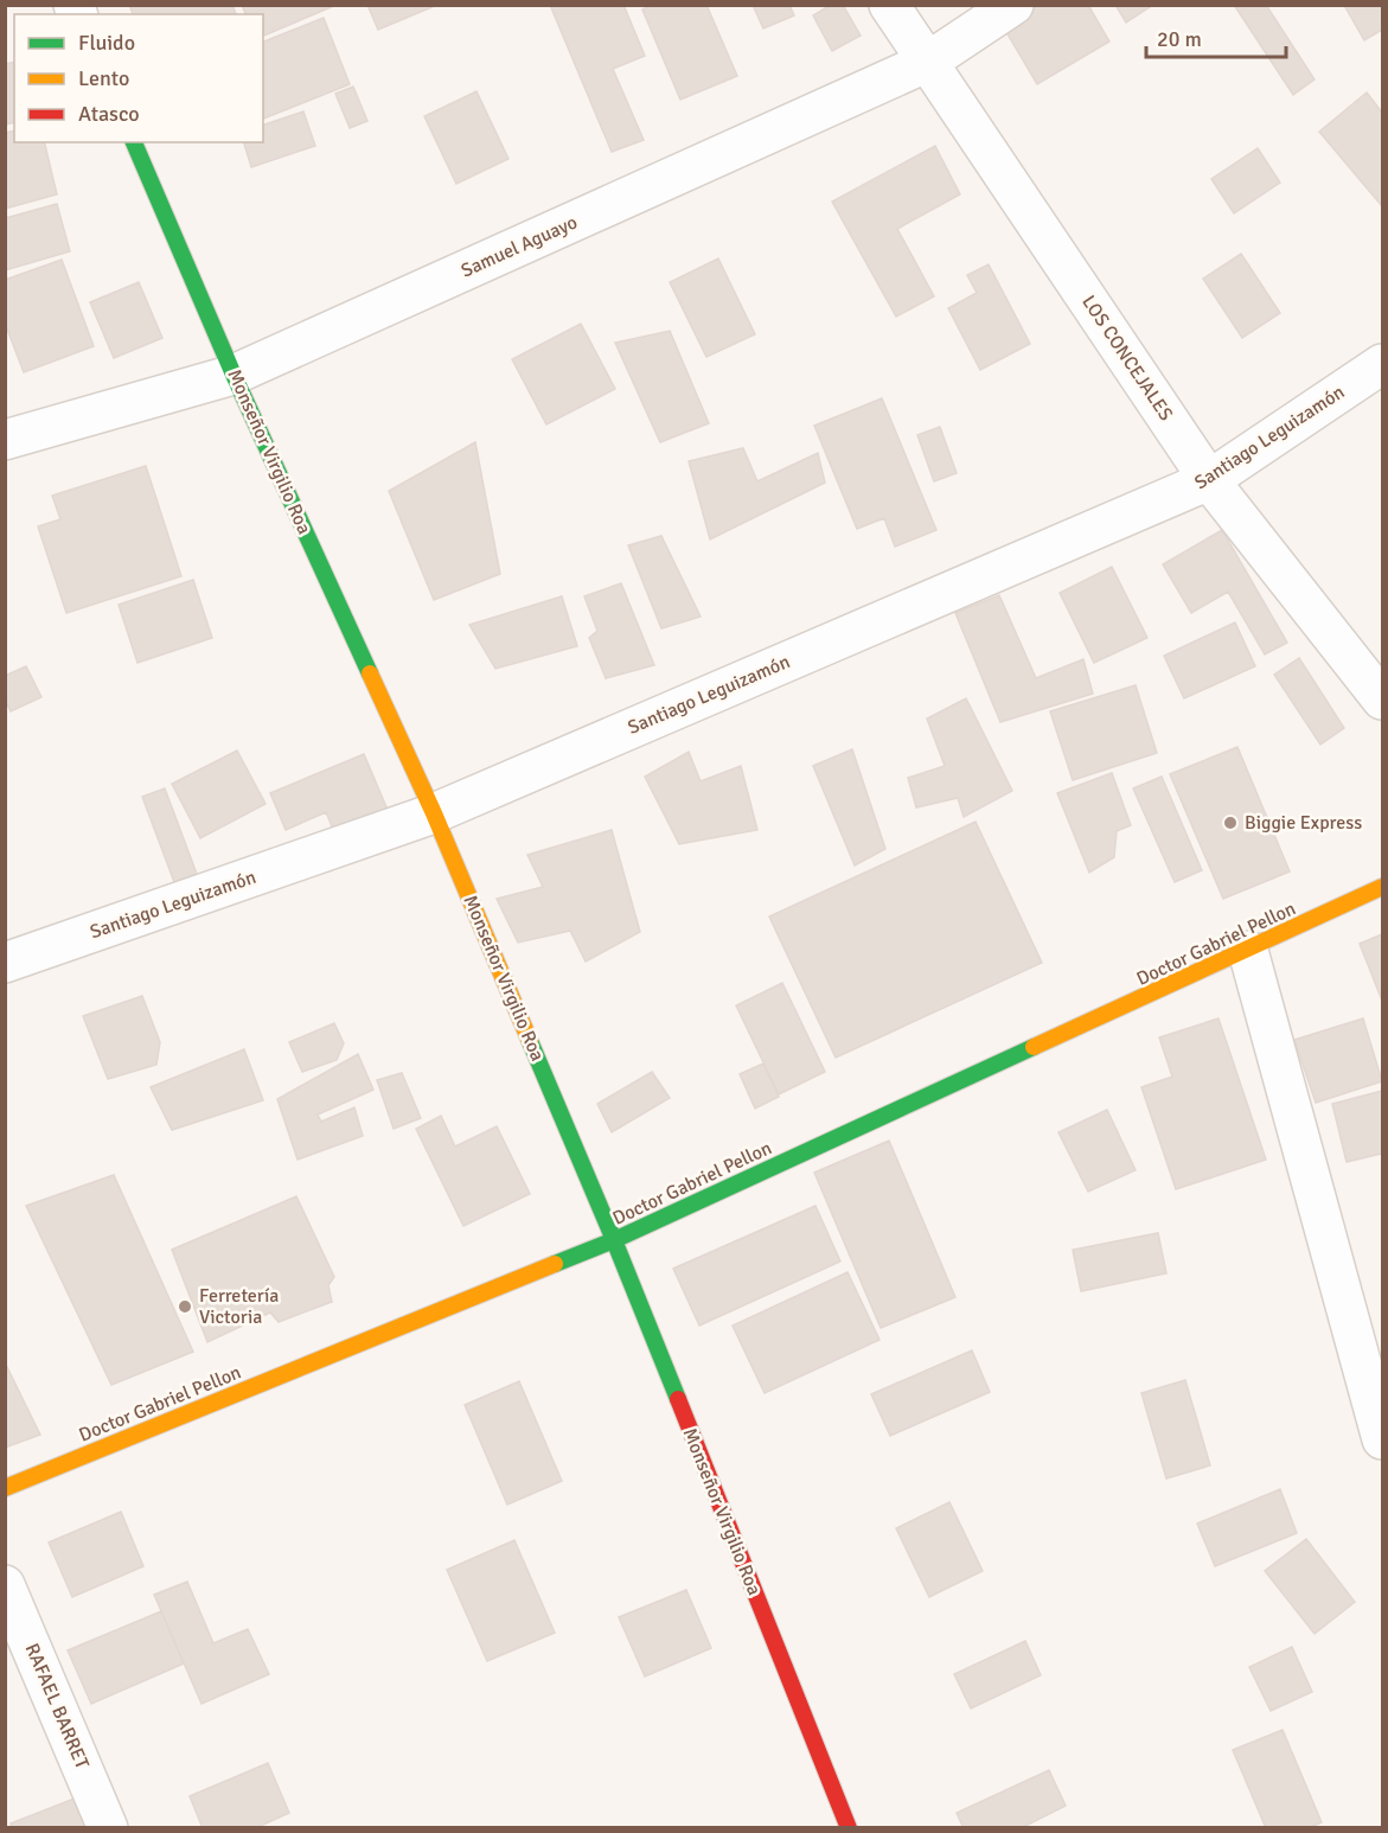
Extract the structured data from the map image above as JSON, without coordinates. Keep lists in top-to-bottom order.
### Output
{
  "streets": {
    "street": [
      "Samuel Aguayo",
      "LOS CONCEJALES",
      "Santiago Leguizamón",
      "Monseñor Virgilio Roa",
      "Doctor Gabriel Pellon",
      "RAFAEL BARRET"
    ]
  },
  "crossings": [
    ["Samuel Aguayo", "LOS CONCEJALES"],
    ["Samuel Aguayo", "Monseñor Virgilio Roa"],
    ["LOS CONCEJALES", "Santiago Leguizamón"],
    ["Santiago Leguizamón", "Monseñor Virgilio Roa"],
    ["Monseñor Virgilio Roa", "Doctor Gabriel Pellon"]
  ],
  "places": ["Biggie Express", "Ferretería Victoria"],
  "legend": ["Fluido", "Lento", "Atasco"],
  "scale_bar": "20 m"
}
